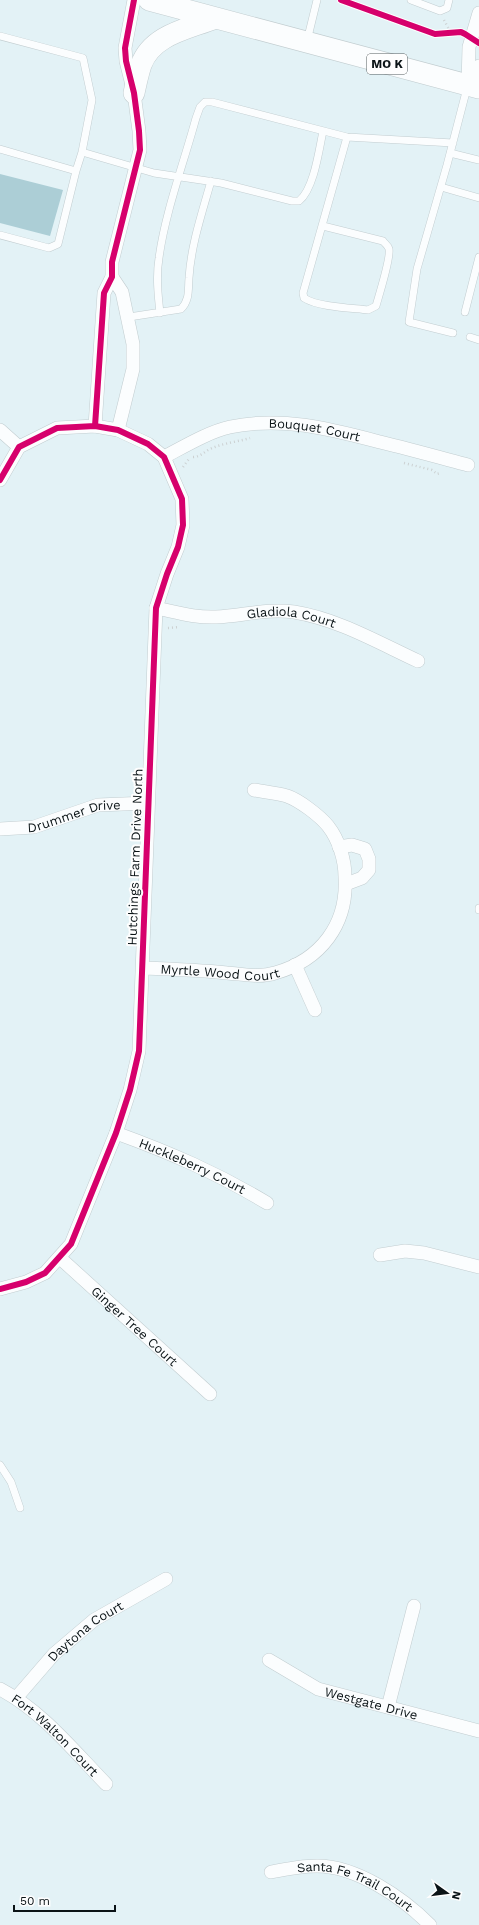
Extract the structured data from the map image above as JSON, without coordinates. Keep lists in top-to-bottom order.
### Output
{
  "streets": {
    "main road": ["MO K"],
    "street": [
      "Bouquet Court",
      "Gladiola Court",
      "Drummer Drive",
      "Hutchings Farm Drive North",
      "Myrtle Wood Court",
      "Huckleberry Court",
      "Ginger Tree Court",
      "Daytona Court",
      "Westgate Drive",
      "Fort Walton Court",
      "Santa Fe Trail Court"
    ]
  },
  "crossings": [
    ["Bouquet Court", "Hutchings Farm Drive North"],
    ["Gladiola Court", "Hutchings Farm Drive North"],
    ["Drummer Drive", "Hutchings Farm Drive North"],
    ["Hutchings Farm Drive North", "Myrtle Wood Court"],
    ["Hutchings Farm Drive North", "Huckleberry Court"],
    ["Hutchings Farm Drive North", "Ginger Tree Court"],
    ["Daytona Court", "Fort Walton Court"]
  ],
  "scale_bar": "50 m",
  "north": "right"
}
